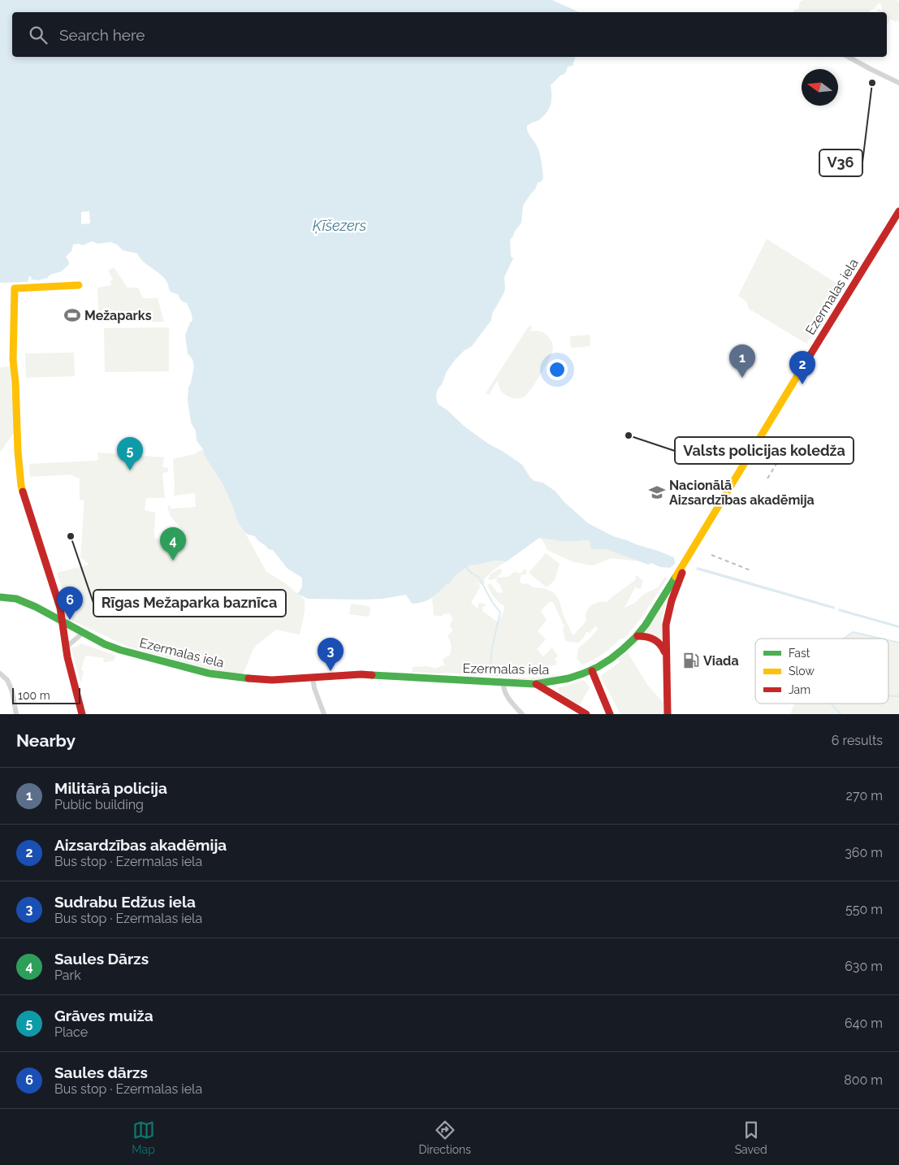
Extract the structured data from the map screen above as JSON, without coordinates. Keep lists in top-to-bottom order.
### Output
{
  "streets": {
    "street": ["Ezermalas iela"]
  },
  "water": ["Ķīšezers"],
  "places": {
    "other": ["V36", "Valsts policijas koledža", "Rīgas Mežaparka baznīca"],
    "sports": ["Mežaparks"],
    "school or university": ["Nacionālā Aizsardzības akadēmija"],
    "fuel station": ["Viada"]
  },
  "legend": ["Fast", "Slow", "Jam"],
  "scale_bar": "100 m",
  "north": "left",
  "page": {
    "search": "Search here",
    "pins": [
      "1",
      "2",
      "5",
      "4",
      "6",
      "3"
    ],
    "scale": "100 m",
    "heading": ["Nearby", "6 results"],
    "list": [
      {
        "mark": "1",
        "name": "Militārā policija",
        "note": "Public building",
        "value": "270 m"
      },
      {
        "mark": "2",
        "name": "Aizsardzības akadēmija",
        "note": "Bus stop · Ezermalas iela",
        "value": "360 m"
      },
      {
        "mark": "3",
        "name": "Sudrabu Edžus iela",
        "note": "Bus stop · Ezermalas iela",
        "value": "550 m"
      },
      {
        "mark": "4",
        "name": "Saules Dārzs",
        "note": "Park",
        "value": "630 m"
      },
      {
        "mark": "5",
        "name": "Grāves muiža",
        "note": "Place",
        "value": "640 m"
      },
      {
        "mark": "6",
        "name": "Saules dārzs",
        "note": "Bus stop · Ezermalas iela",
        "value": "800 m"
      }
    ],
    "nav": ["Map", "Directions", "Saved"]
  }
}
